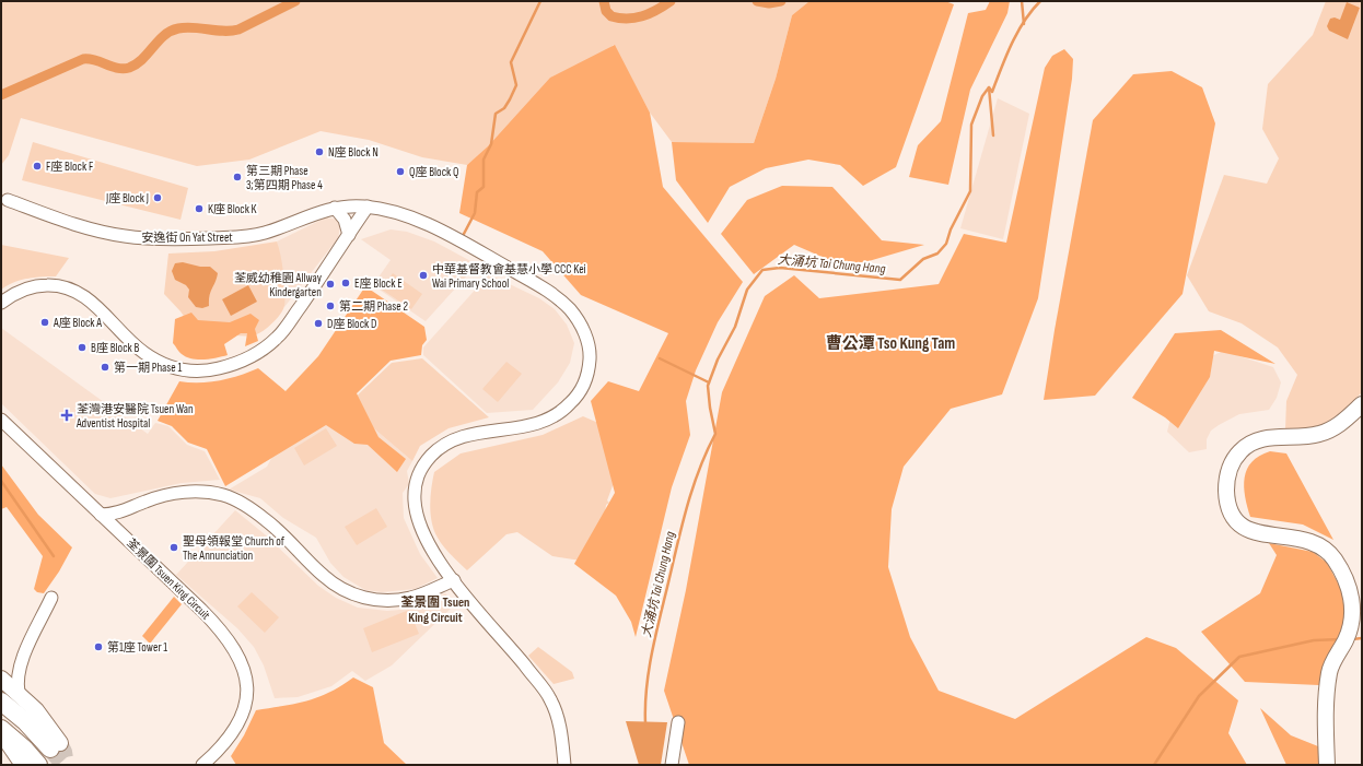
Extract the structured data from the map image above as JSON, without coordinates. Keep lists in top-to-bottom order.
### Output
{
  "streets": {
    "street": ["安逸街 On Yat Street", "荃景圍 Tsuen King Circuit"]
  },
  "districts": ["曹公潭 Tso Kung Tam", "荃景圍 Tsuen King Circuit"],
  "water": ["大涌坑 Tai Chung Hang"],
  "places": {
    "other": [
      "N座 Block N",
      "F座 Block F",
      "Q座 Block Q",
      "第三期 Phase 3;第四期 Phase 4",
      "J座 Block J",
      "K座 Block K",
      "中華基督教會基慧小學 CCC Kei Wai Primary School",
      "E座 Block E",
      "荃威幼稚園 Allway Kindergarten",
      "第二期 Phase 2",
      "A座 Block A",
      "D座 Block D",
      "B座 Block B",
      "第一期 Phase 1",
      "聖母領報堂 Church of The Annunciation",
      "第1座 Tower 1"
    ],
    "health": ["荃灣港安醫院 Tsuen Wan Adventist Hospital"]
  }
}
